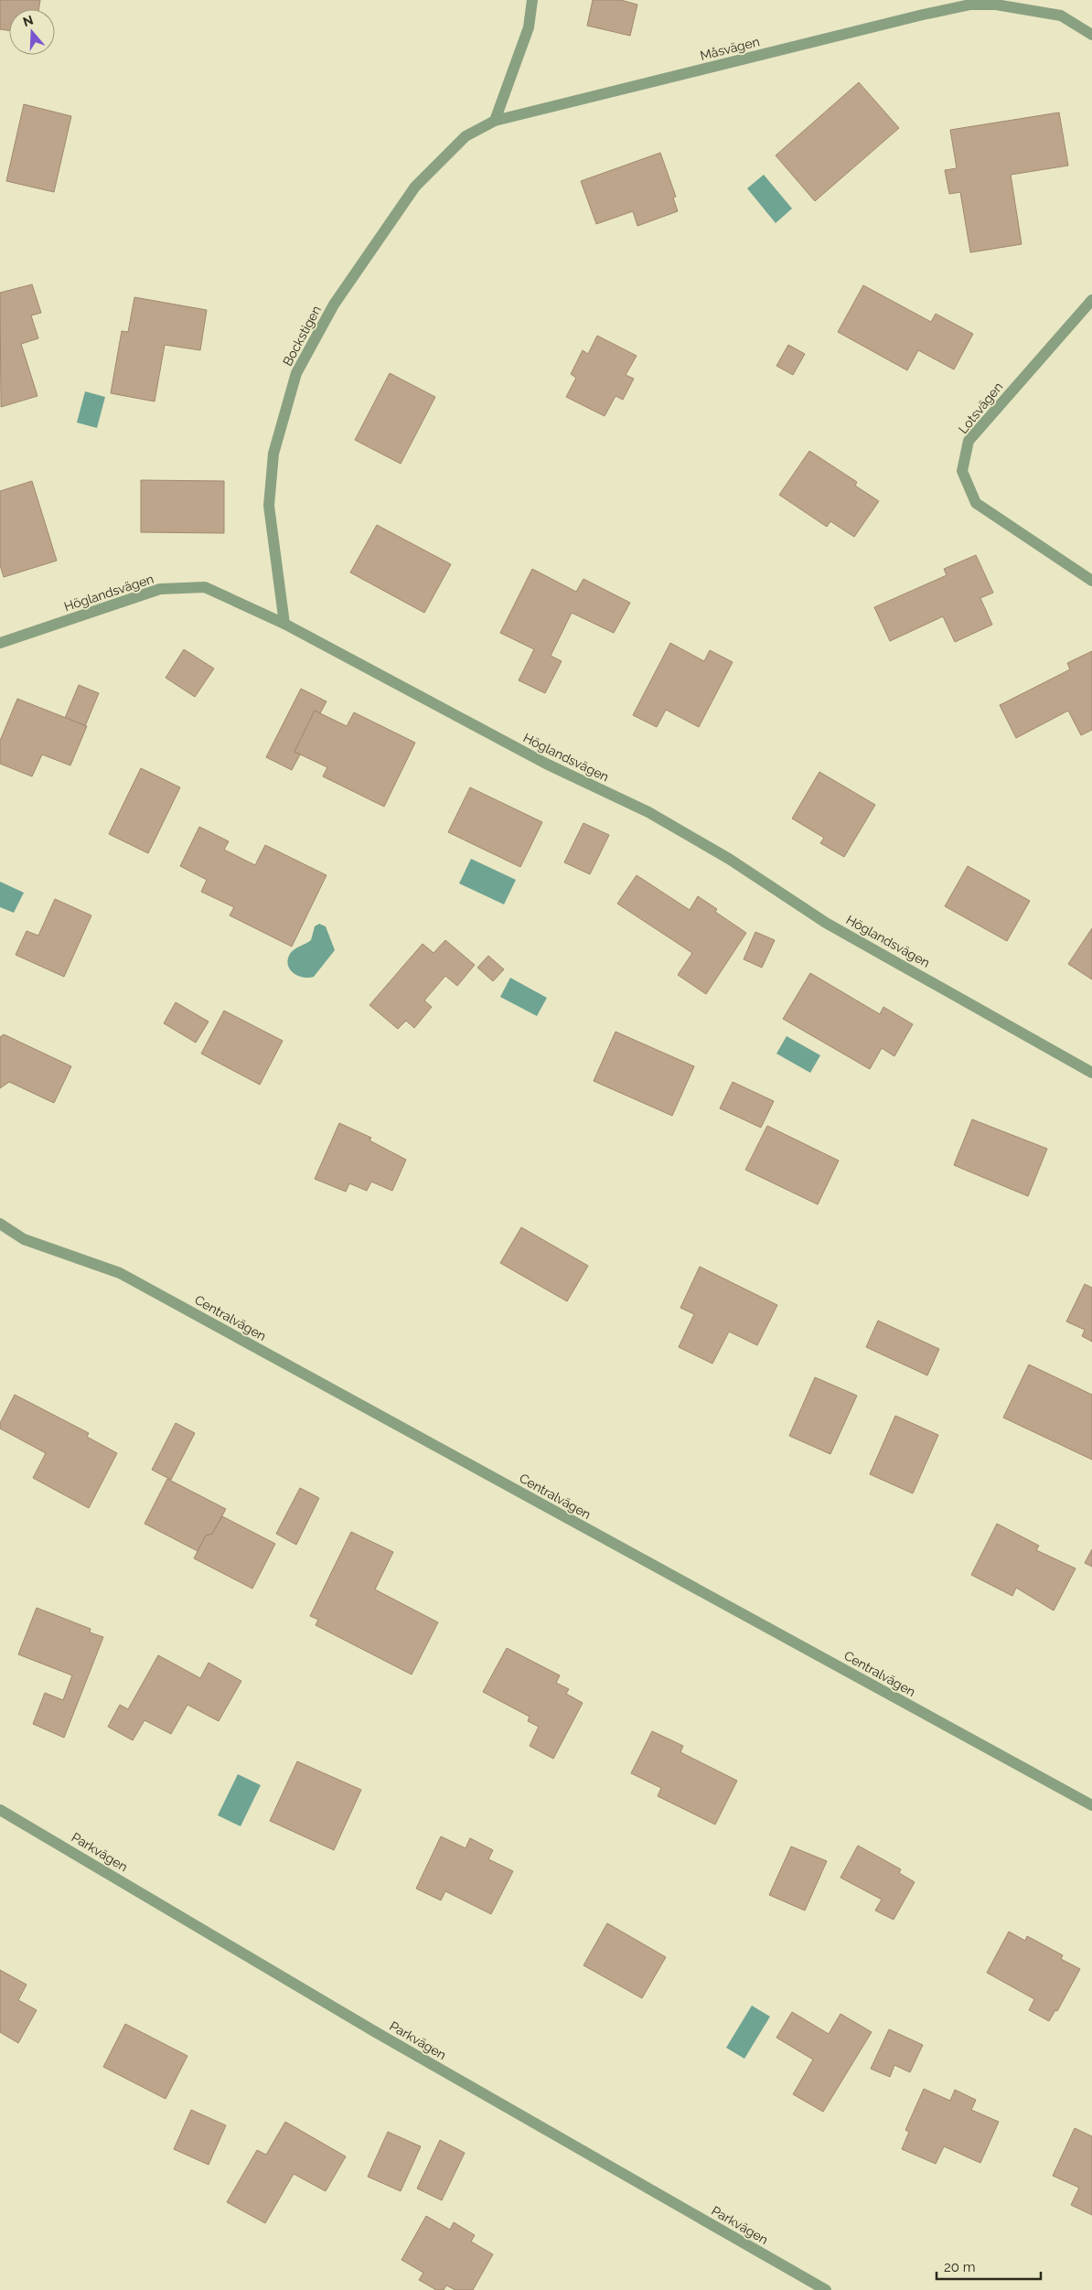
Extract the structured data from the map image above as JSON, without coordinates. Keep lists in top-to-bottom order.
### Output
{
  "streets": {
    "street": [
      "Måsvägen",
      "Bockstigen",
      "Lotsvägen",
      "Höglandsvägen",
      "Centralvägen",
      "Parkvägen"
    ]
  },
  "crossings": [
    ["Måsvägen", "Bockstigen"],
    ["Bockstigen", "Höglandsvägen"]
  ],
  "scale_bar": "20 m",
  "north": "top"
}
